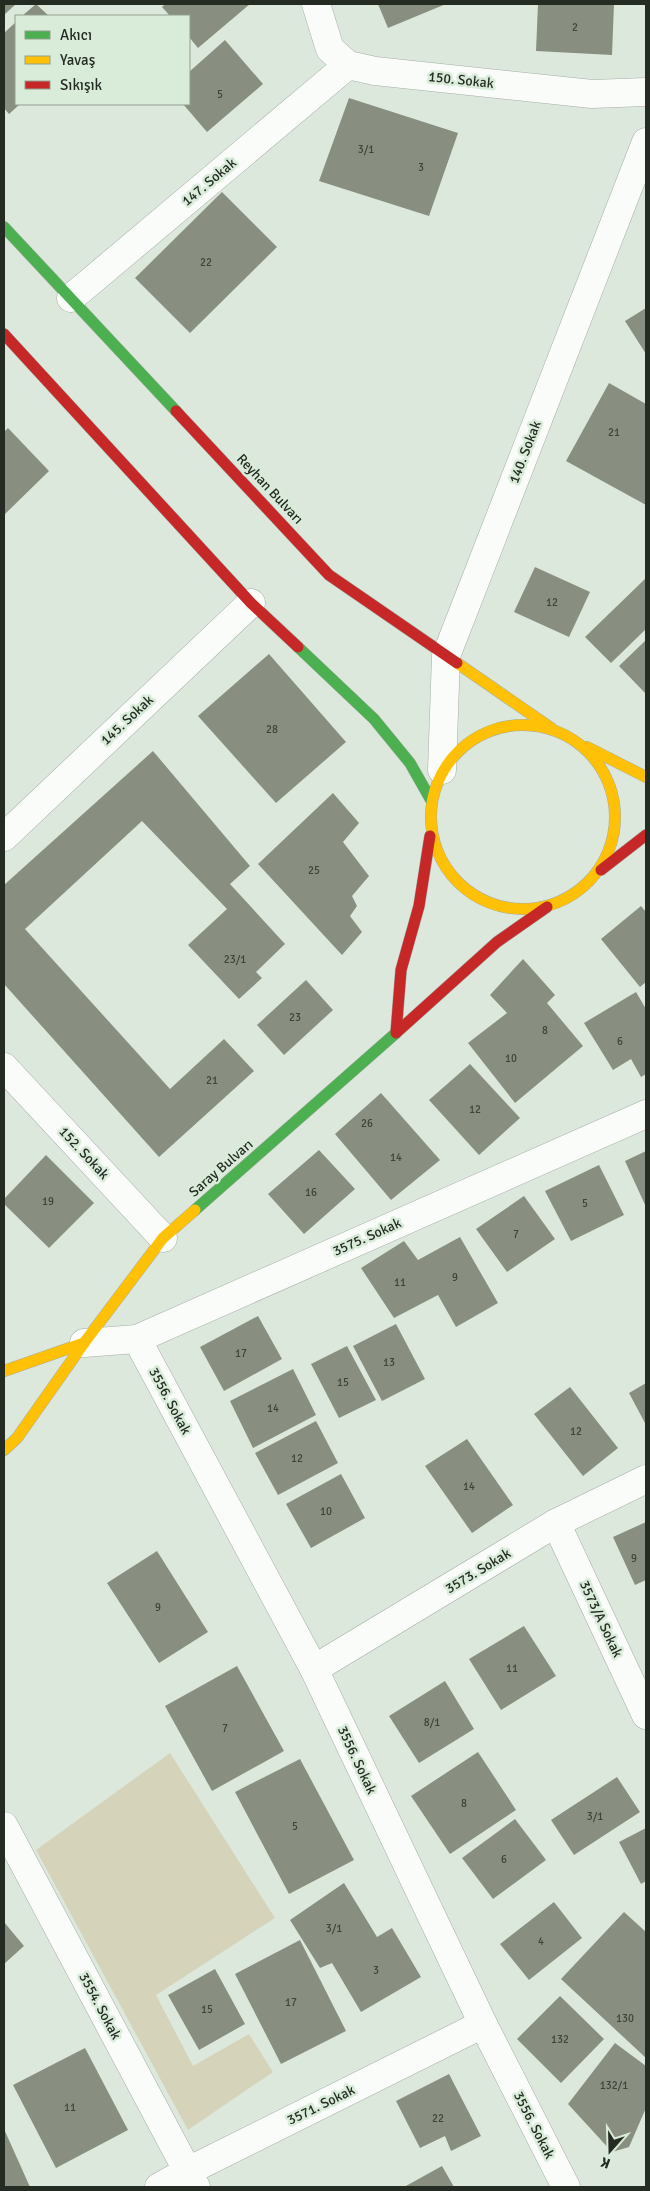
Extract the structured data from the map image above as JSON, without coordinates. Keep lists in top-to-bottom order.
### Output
{
  "streets": {
    "main road": ["Reyhan Bulvarı", "Saray Bulvarı"],
    "street": [
      "150. Sokak",
      "147. Sokak",
      "140. Sokak",
      "145. Sokak",
      "152. Sokak",
      "3575. Sokak",
      "3556. Sokak",
      "3573. Sokak",
      "3573/A Sokak",
      "3554. Sokak",
      "3571. Sokak"
    ]
  },
  "crossings": [
    ["150. Sokak", "147. Sokak"],
    ["147. Sokak", "Reyhan Bulvarı"],
    ["140. Sokak", "Reyhan Bulvarı"],
    ["152. Sokak", "Saray Bulvarı"],
    ["Saray Bulvarı", "3575. Sokak"],
    ["3575. Sokak", "3556. Sokak"],
    ["3556. Sokak", "3573. Sokak"],
    ["3556. Sokak", "3571. Sokak"],
    ["3573. Sokak", "3573/A Sokak"],
    ["3554. Sokak", "3571. Sokak"]
  ],
  "house_numbers": [
    "2",
    "5",
    "3/1",
    "3",
    "22",
    "21",
    "12",
    "28",
    "25",
    "23/1",
    "23",
    "8",
    "6",
    "10",
    "21",
    "12",
    "26",
    "14",
    "16",
    "19",
    "5",
    "7",
    "9",
    "11",
    "17",
    "13",
    "15",
    "14",
    "12",
    "12",
    "14",
    "10",
    "9",
    "9",
    "11",
    "8/1",
    "7",
    "8",
    "3/1",
    "5",
    "6",
    "3/1",
    "4",
    "3",
    "17",
    "15",
    "130",
    "132",
    "132/1",
    "11",
    "22"
  ],
  "legend": ["Akıcı", "Yavaş", "Sıkışık"],
  "north": "bottom"
}
